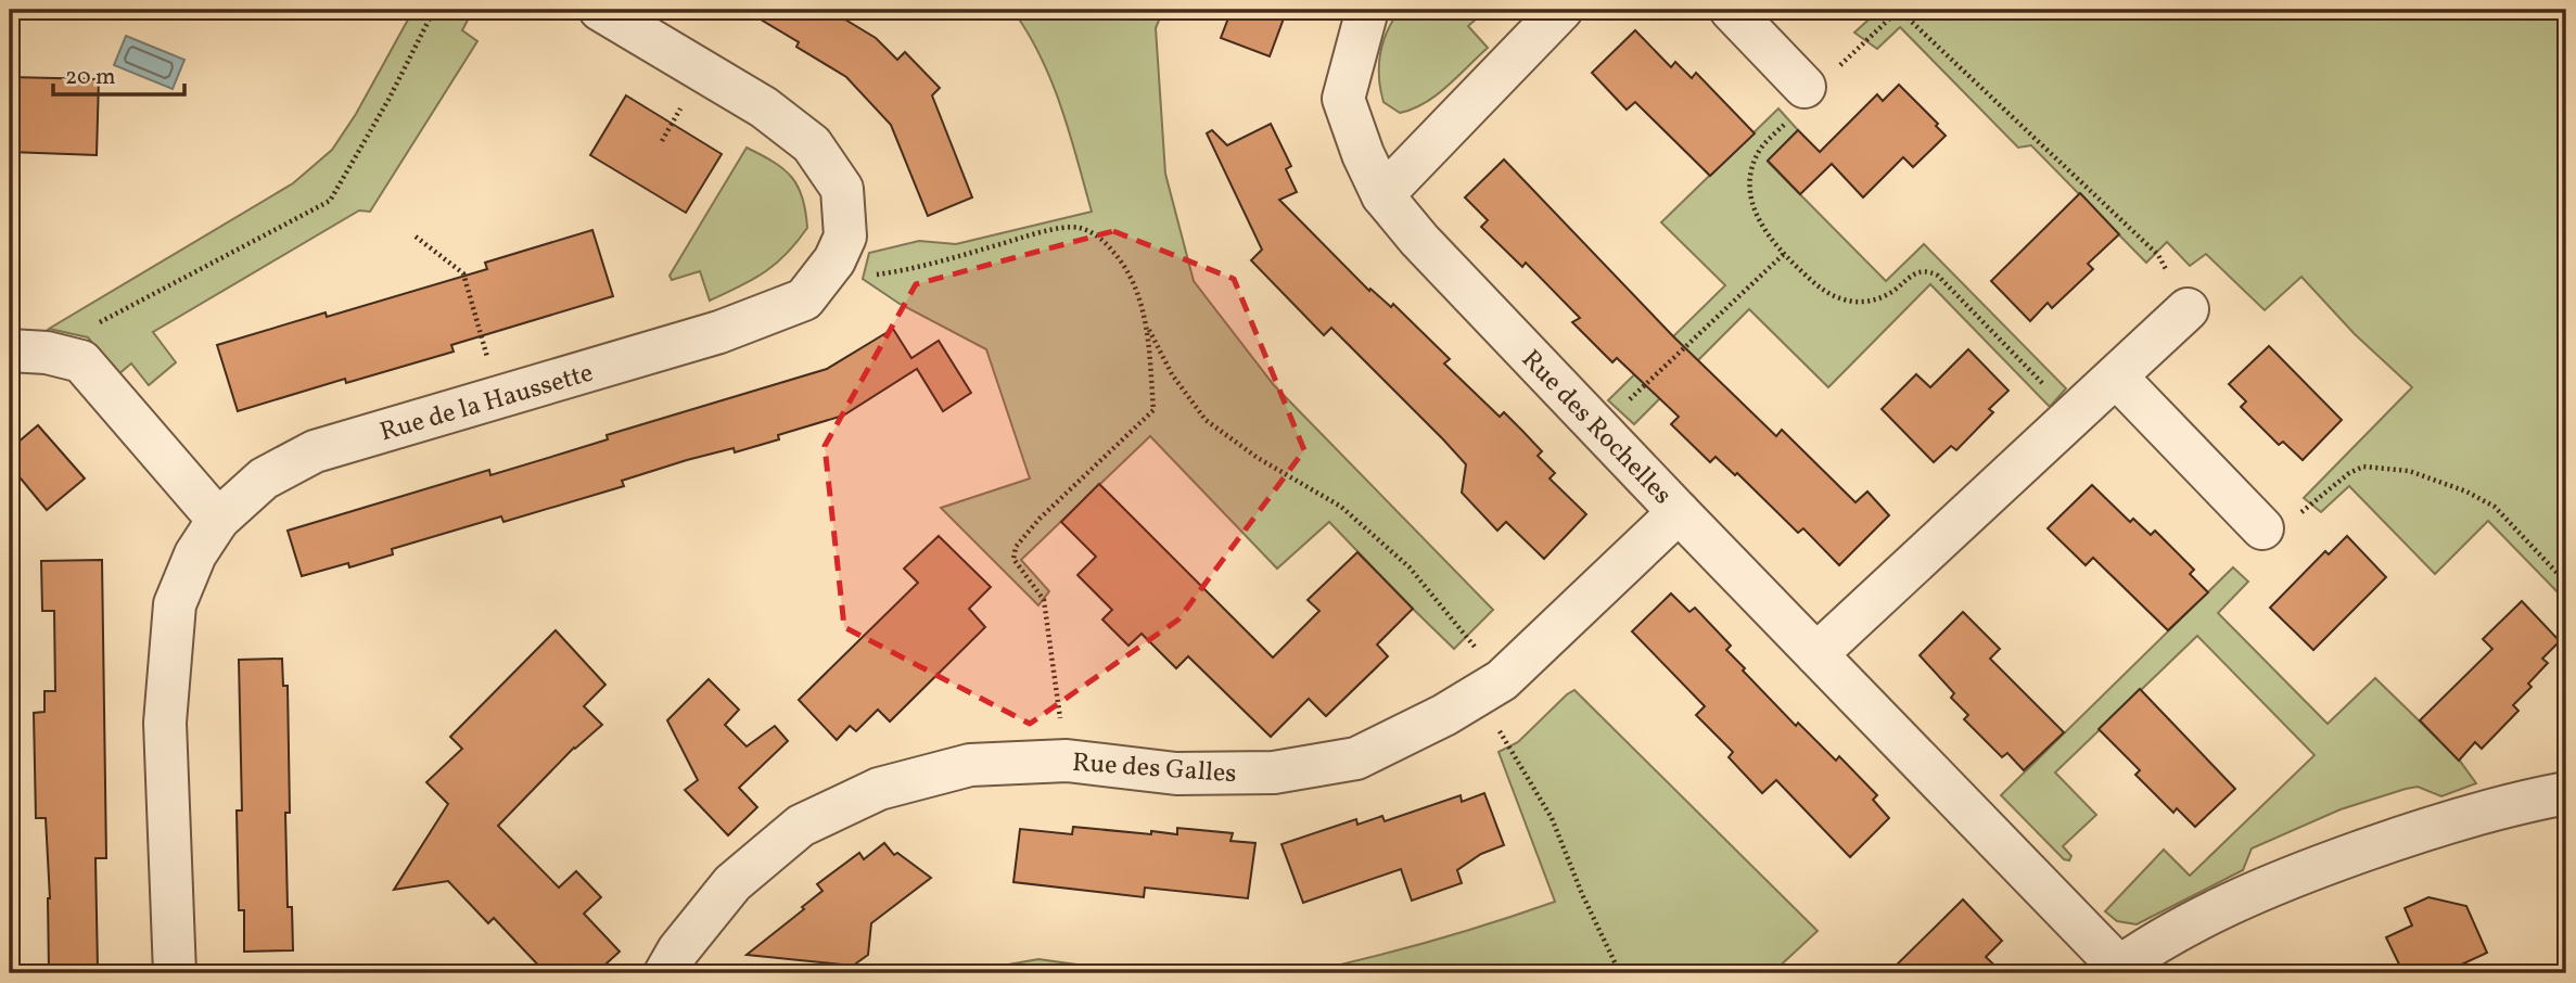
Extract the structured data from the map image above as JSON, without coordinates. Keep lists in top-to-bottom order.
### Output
{
  "streets": {
    "street": ["Rue de la Haussette", "Rue des Rochelles", "Rue des Galles"]
  },
  "crossings": [
    ["Rue des Rochelles", "Rue des Galles"]
  ],
  "scale_bar": "20 m"
}
